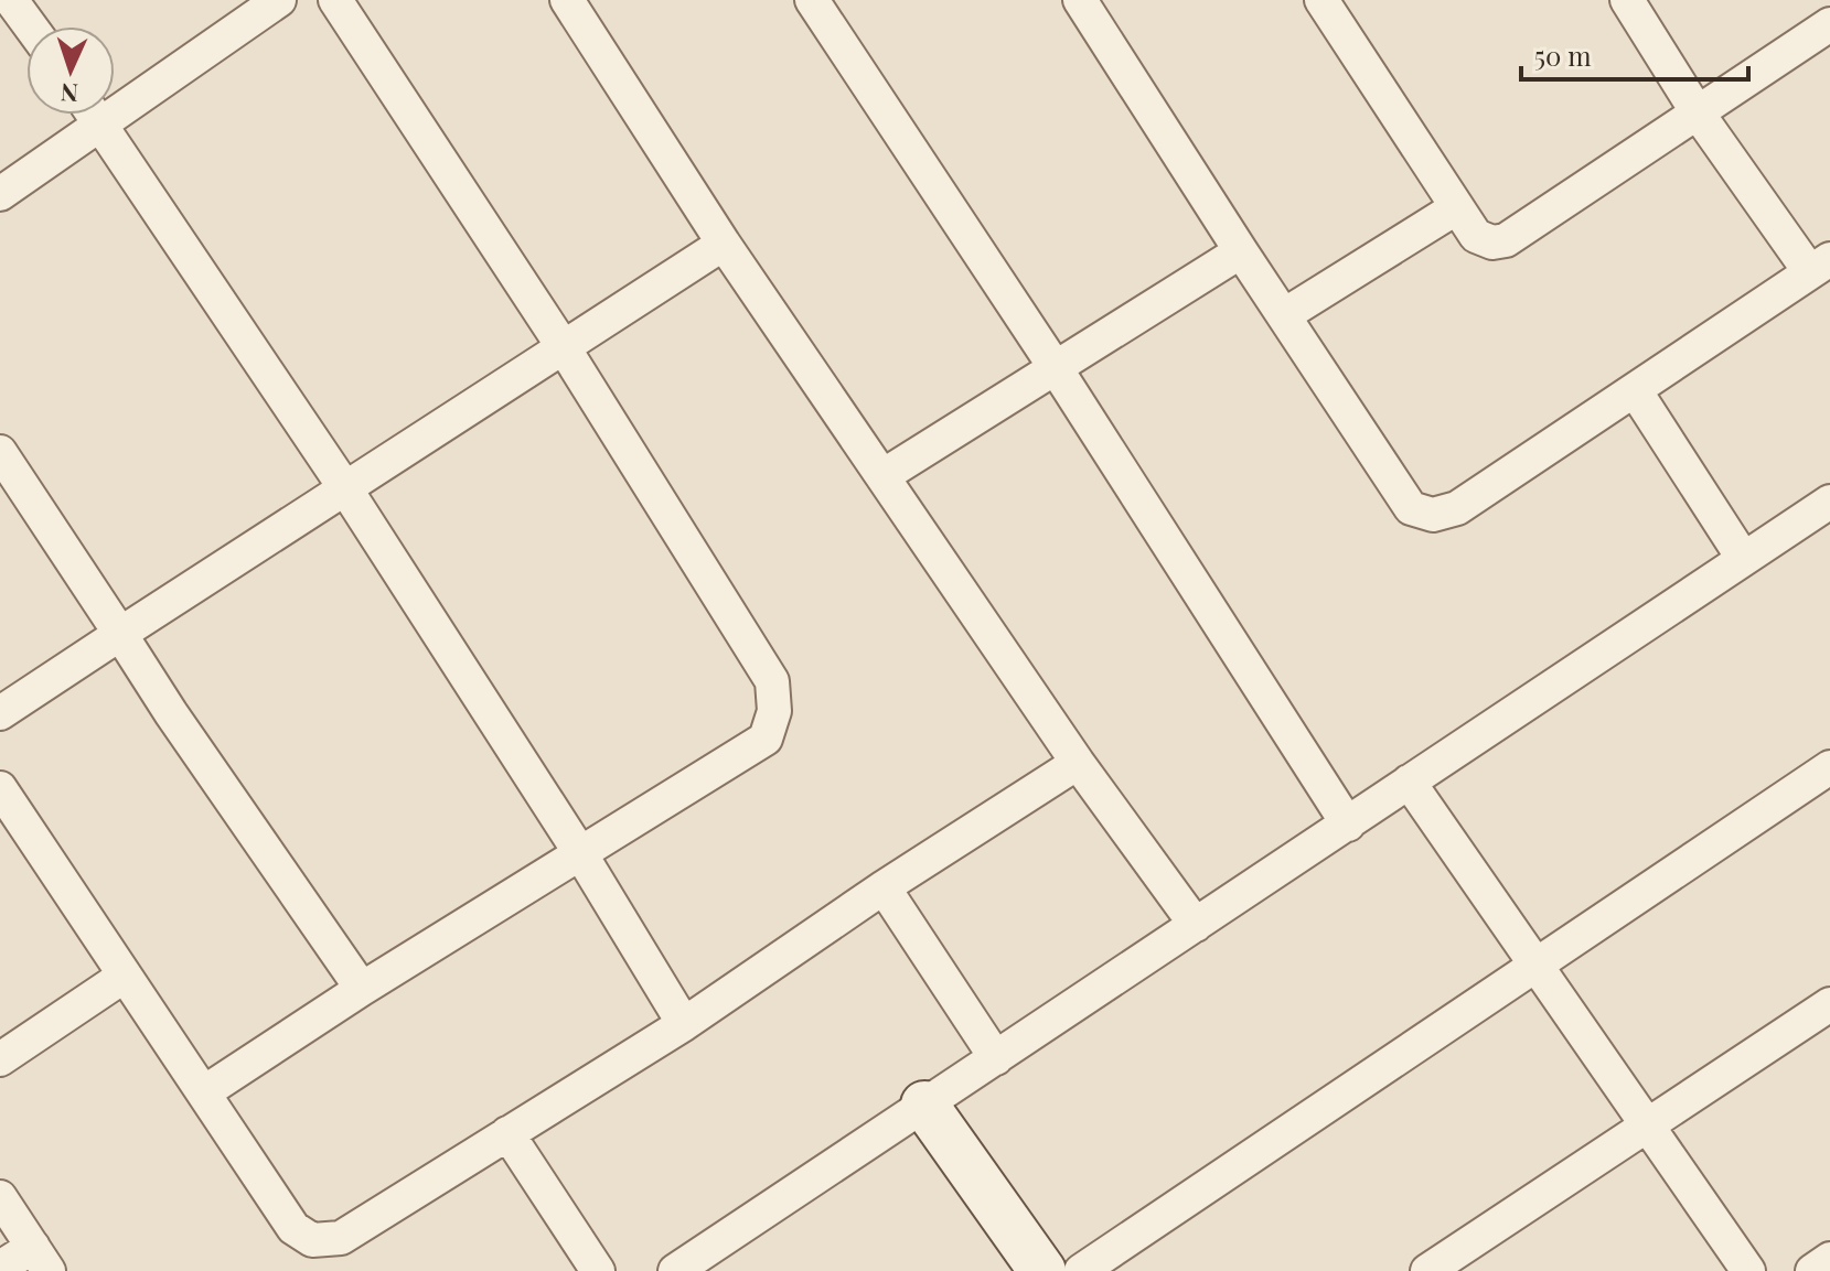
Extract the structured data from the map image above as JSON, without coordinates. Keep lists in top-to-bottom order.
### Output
{
  "scale_bar": "50 m",
  "north": "bottom"
}
